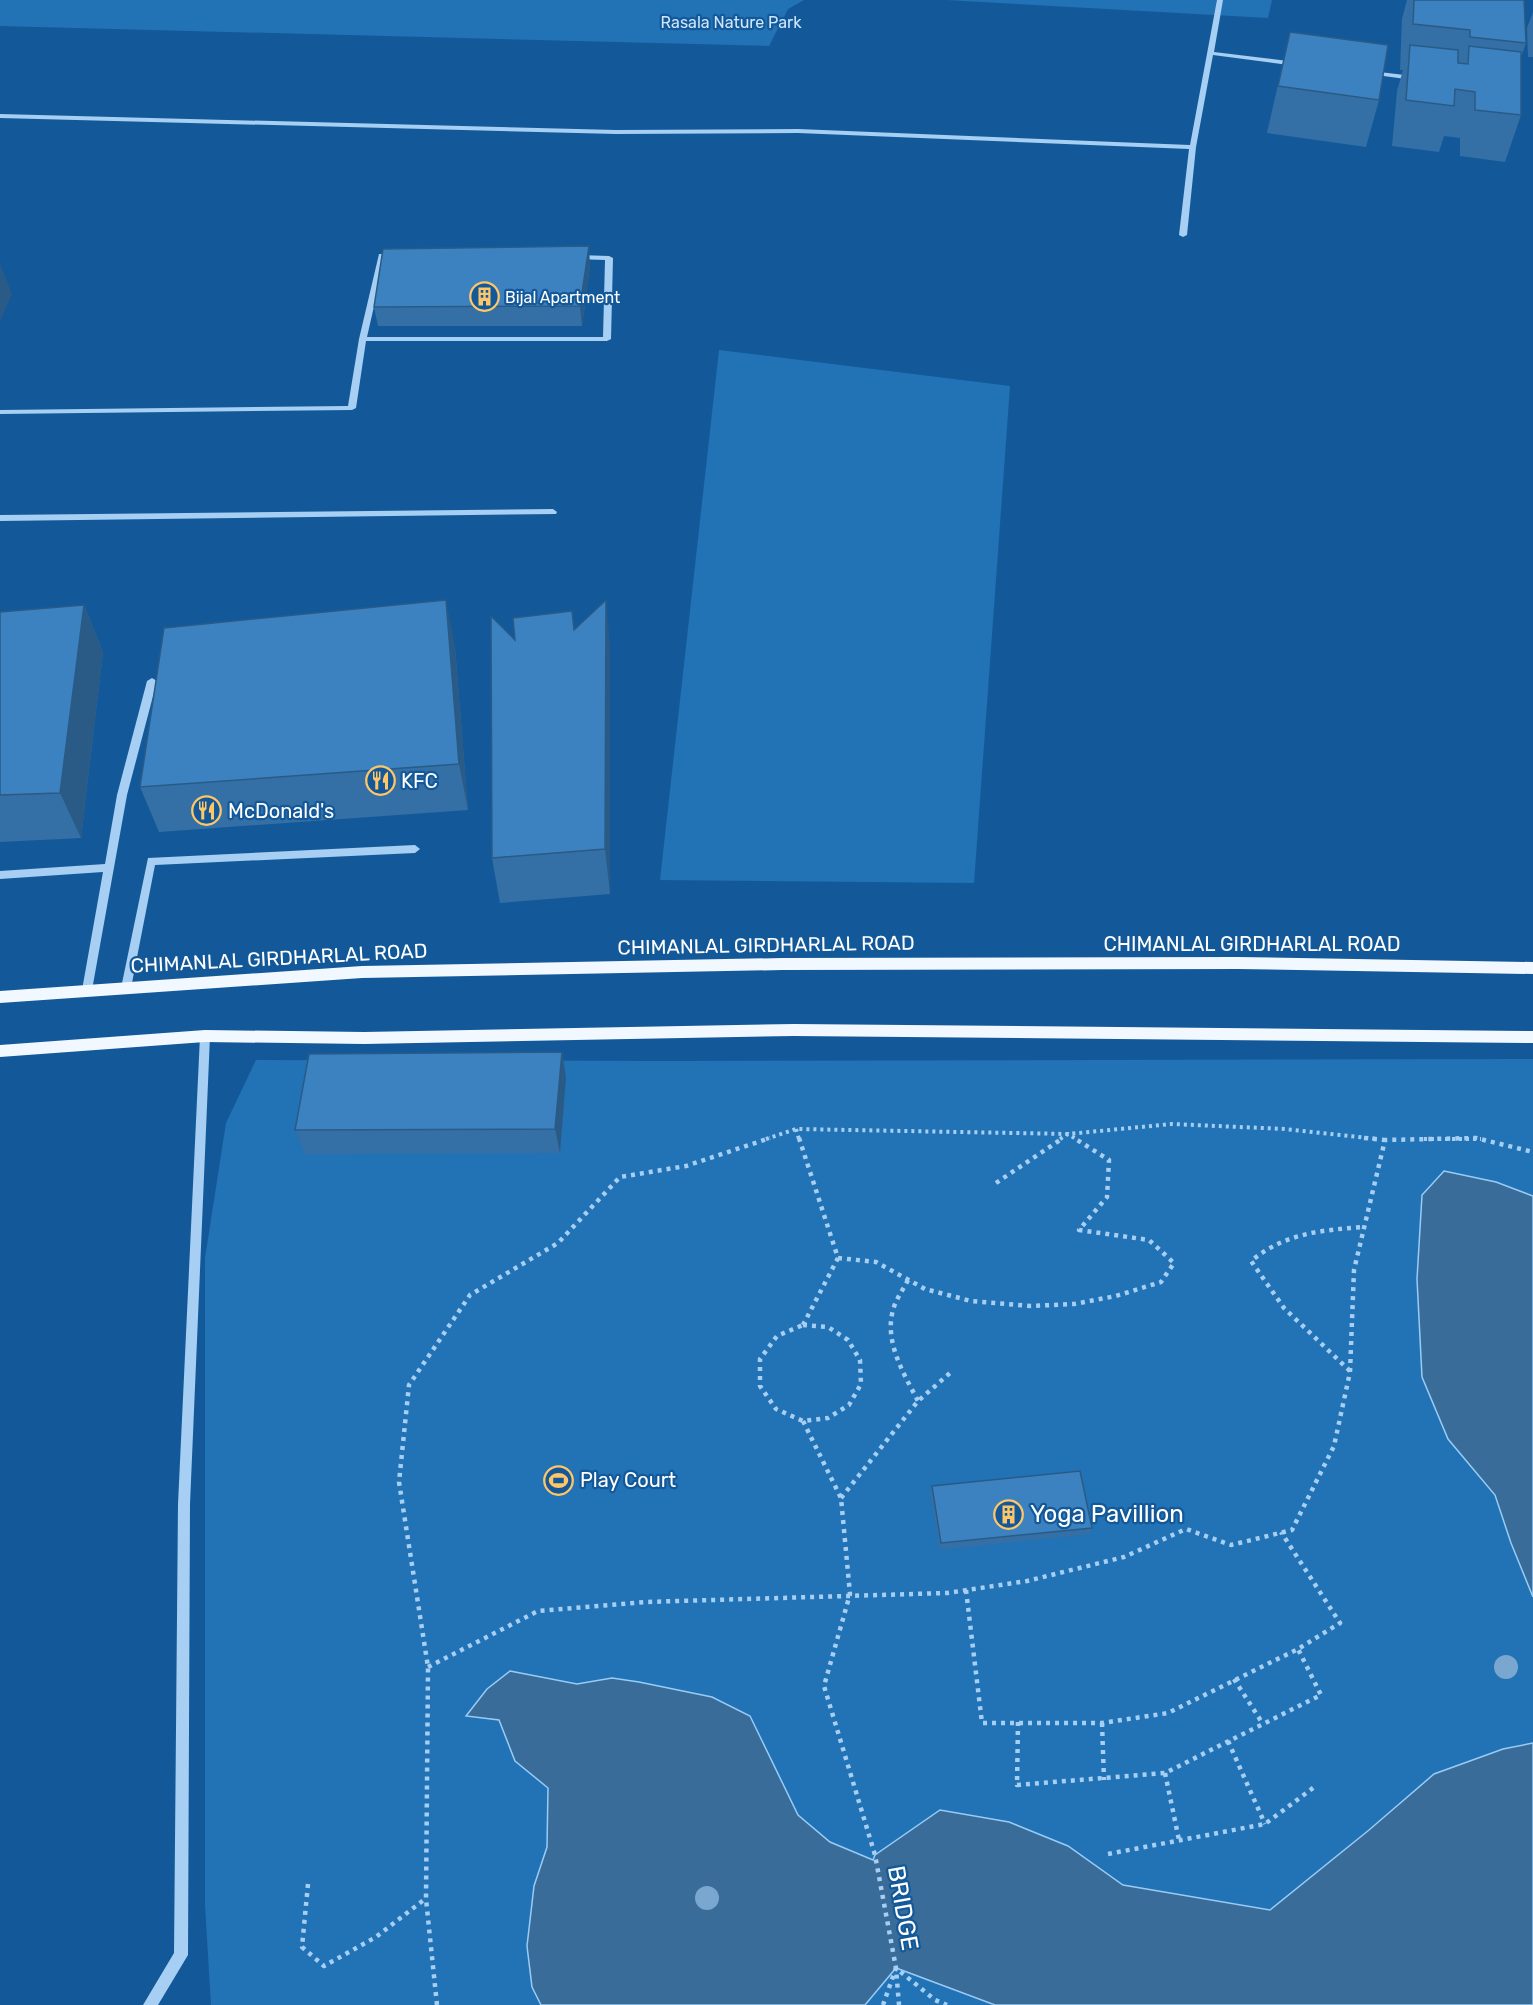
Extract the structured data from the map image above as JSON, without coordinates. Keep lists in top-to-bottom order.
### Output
{
  "streets": {
    "main road": ["CHIMANLAL GIRDHARLAL ROAD"],
    "path": ["BRIDGE"]
  },
  "parks": ["Rasala Nature Park"],
  "places": {
    "building": ["Bijal Apartment", "Yoga Pavillion"],
    "restaurant": ["KFC", "McDonald's"],
    "sports": ["Play Court"]
  }
}
